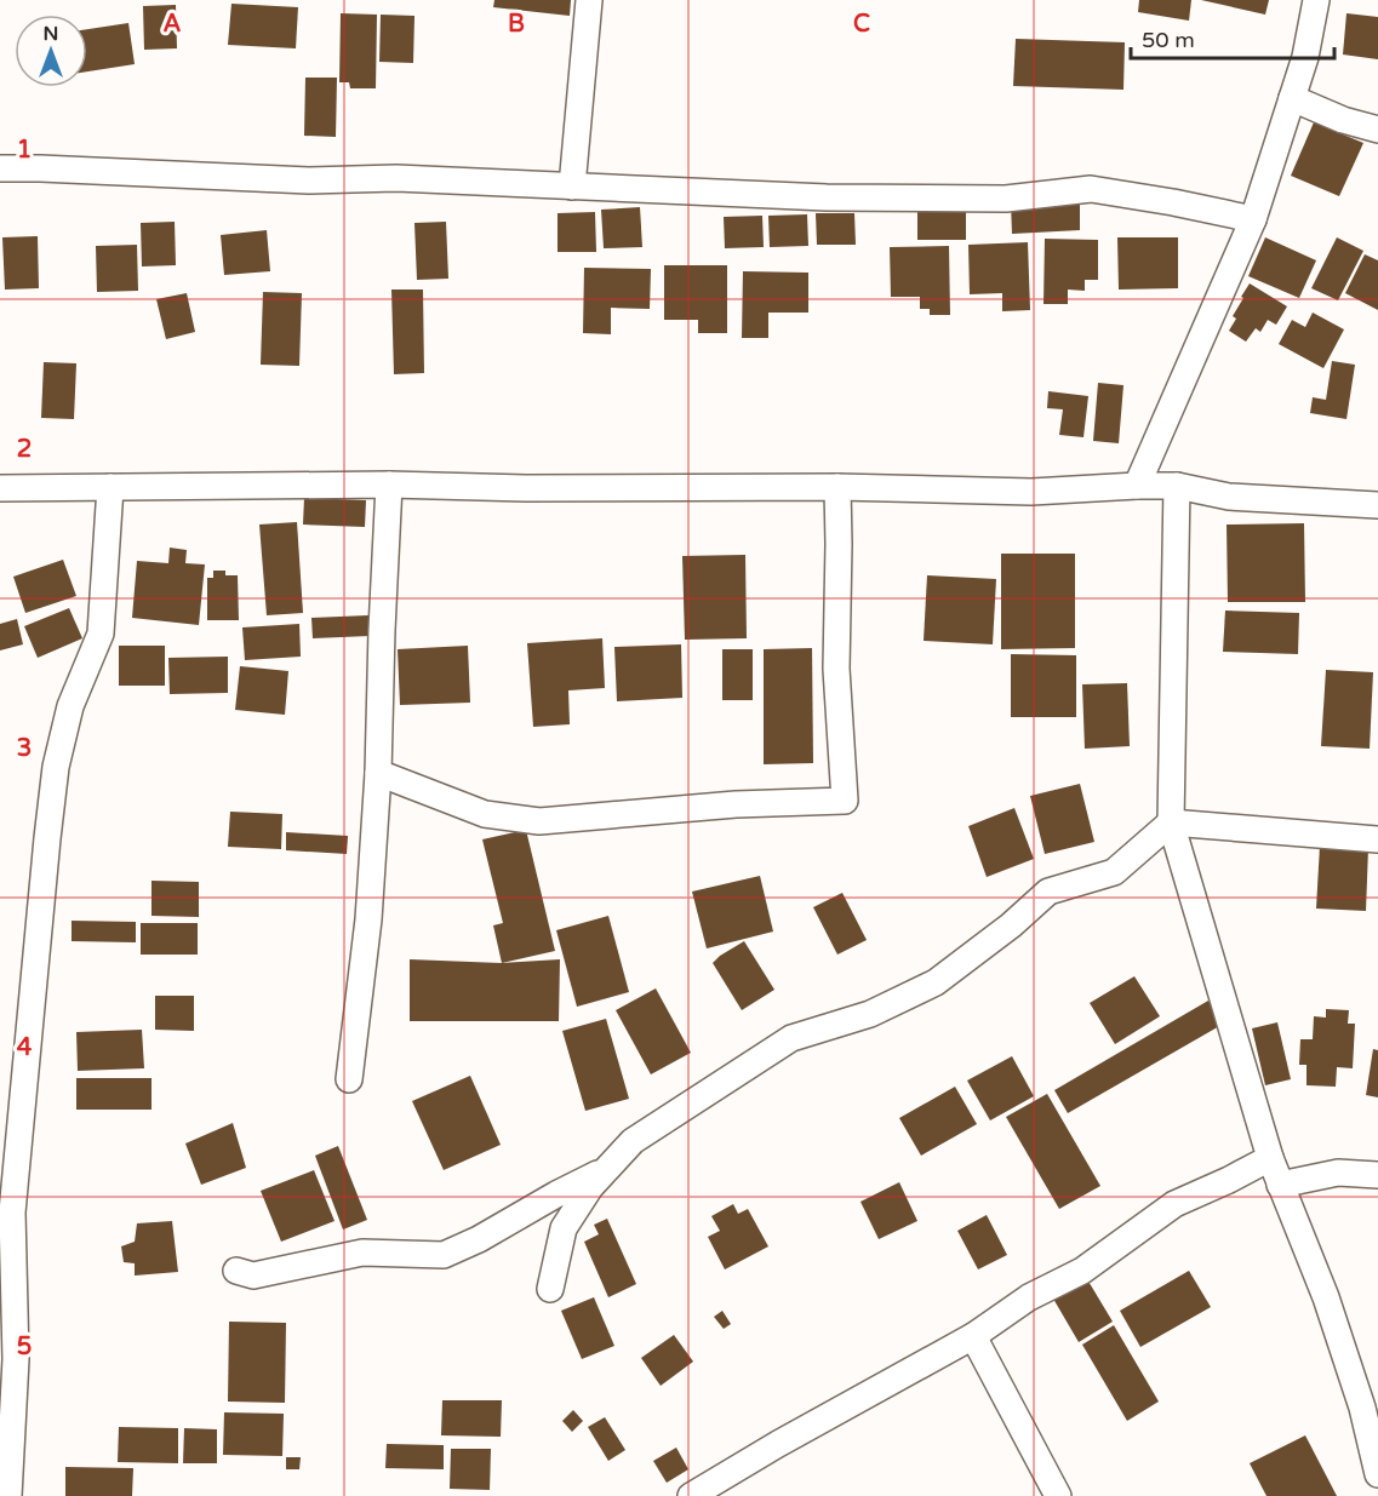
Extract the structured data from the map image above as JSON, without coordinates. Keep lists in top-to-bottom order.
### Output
{
  "scale_bar": "50 m",
  "north": "top",
  "grid": {
    "columns": ["A", "B", "C"],
    "rows": [
      "1",
      "2",
      "3",
      "4",
      "5"
    ]
  }
}
